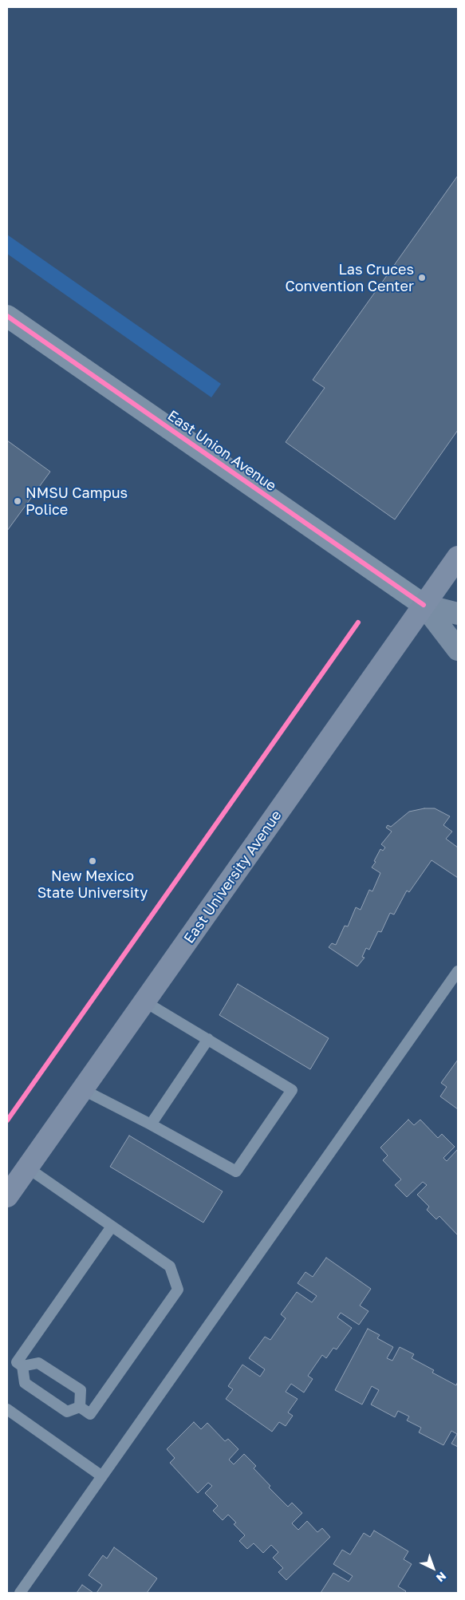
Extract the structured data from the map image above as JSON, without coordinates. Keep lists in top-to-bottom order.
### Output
{
  "streets": {
    "main road": ["East University Avenue"],
    "street": ["East Union Avenue"]
  },
  "crossings": [
    ["East Union Avenue", "East University Avenue"]
  ],
  "places": ["Las Cruces Convention Center", "NMSU Campus Police", "New Mexico State University"],
  "north": "bottom right"
}
